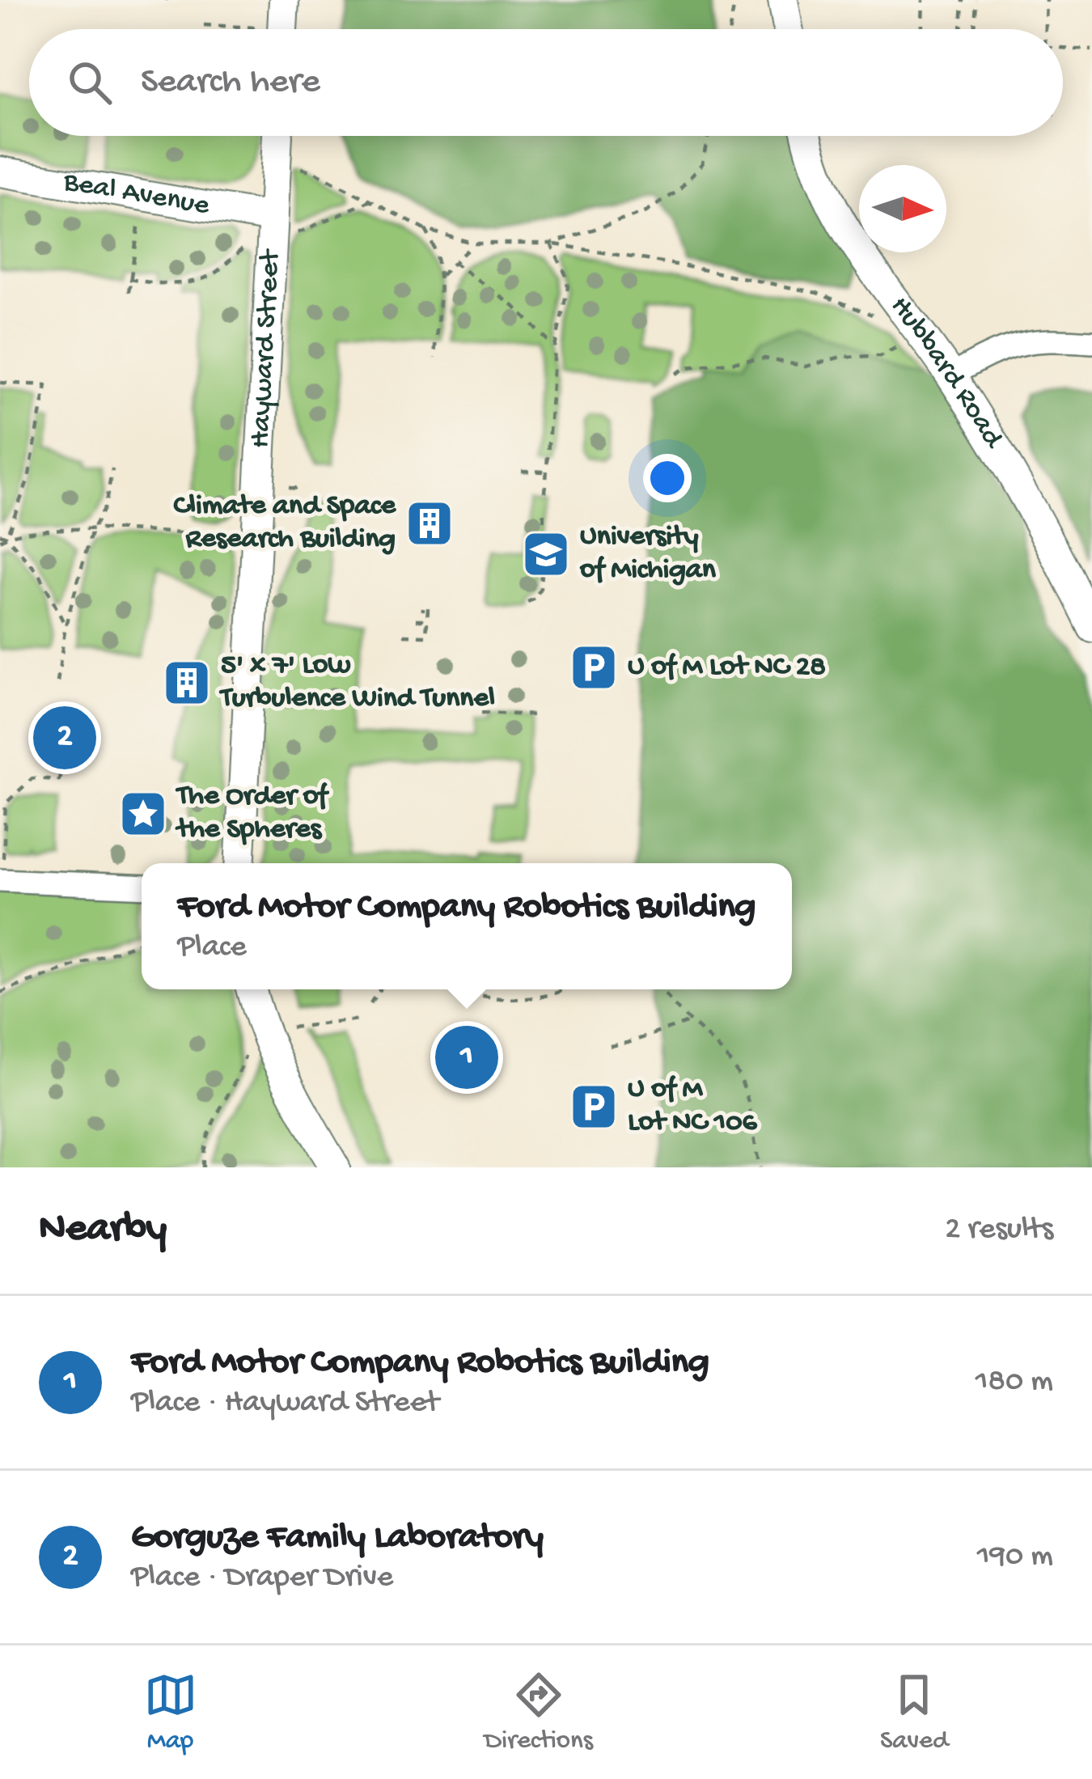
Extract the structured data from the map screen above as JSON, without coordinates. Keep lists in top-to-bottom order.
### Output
{
  "streets": {
    "street": ["Beal Avenue", "Hayward Street", "Hubbard Road"]
  },
  "crossings": [
    ["Beal Avenue", "Hayward Street"]
  ],
  "places": {
    "building": ["Climate and Space Research Building", "5' x 7' Low Turbulence Wind Tunnel"],
    "school or university": ["University of Michigan"],
    "parking": ["U of M Lot NC 28", "U of M Lot NC 106"],
    "place": ["The Order of the Spheres"]
  },
  "north": "right",
  "page": {
    "search": "Search here",
    "pins": ["2", "1"],
    "popup": ["Ford Motor Company Robotics Building", "Place"],
    "heading": ["Nearby", "2 results"],
    "list": [
      {
        "mark": "1",
        "name": "Ford Motor Company Robotics Building",
        "note": "Place · Hayward Street",
        "value": "180 m"
      },
      {
        "mark": "2",
        "name": "Gorguze Family Laboratory",
        "note": "Place · Draper Drive",
        "value": "190 m"
      }
    ],
    "nav": ["Map", "Directions", "Saved"]
  }
}
